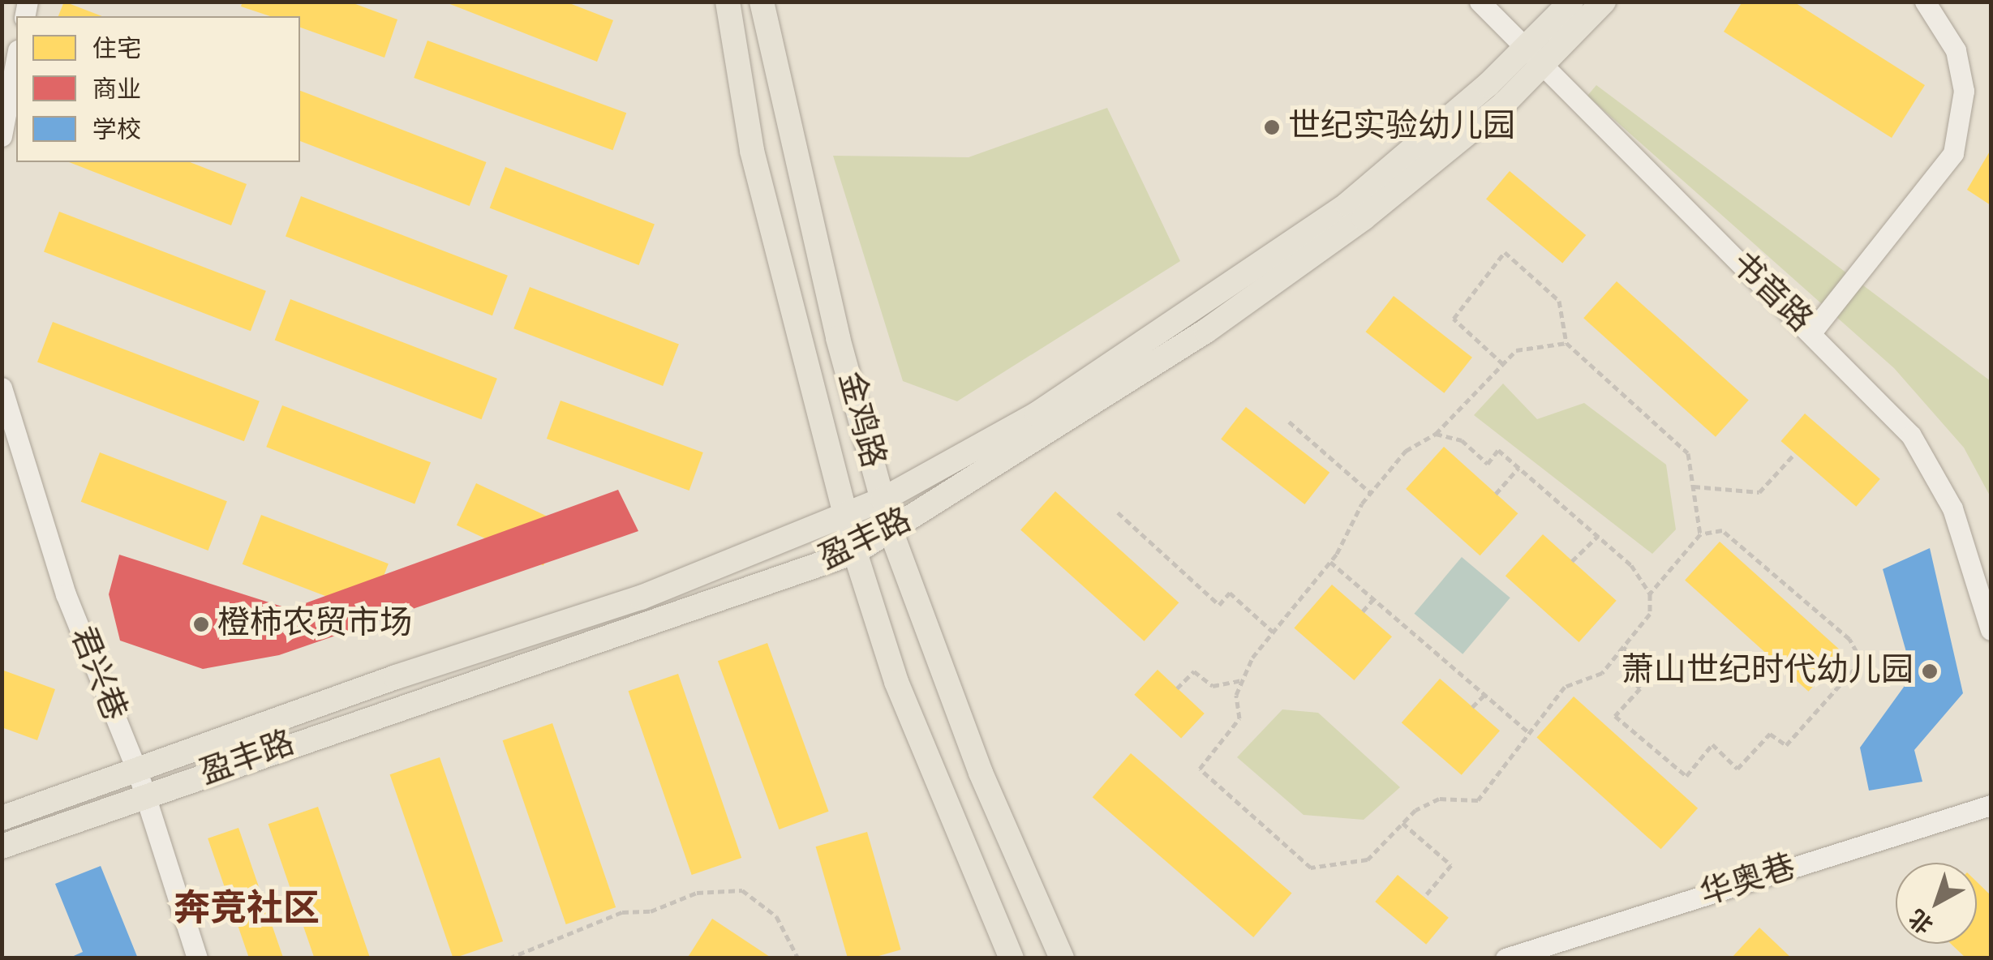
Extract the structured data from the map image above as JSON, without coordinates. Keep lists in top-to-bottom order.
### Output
{
  "streets": {
    "main road": ["金鸡路", "盈丰路"],
    "street": ["书音路", "君兴巷", "华奥巷"]
  },
  "crossings": [
    ["书音路", "盈丰路"],
    ["金鸡路", "盈丰路"],
    ["盈丰路", "君兴巷"]
  ],
  "districts": ["奔竞社区"],
  "places": ["世纪实验幼儿园", "橙柿农贸市场", "萧山世纪时代幼儿园"],
  "legend": ["住宅", "商业", "学校"],
  "north": "bottom left"
}
